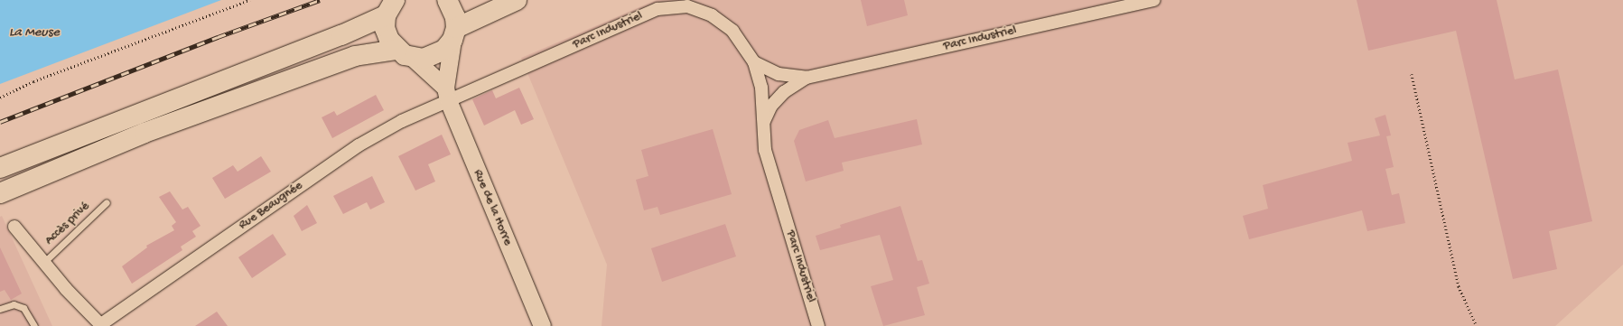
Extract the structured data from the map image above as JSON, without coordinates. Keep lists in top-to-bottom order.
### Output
{
  "streets": {
    "street": ["Parc Industriel", "Rue Beaugnée", "Rue de la Horre"],
    "lane": ["Accès privé"]
  },
  "crossings": [
    ["Parc Industriel", "Rue Beaugnée"],
    ["Parc Industriel", "Rue de la Horre"],
    ["Rue Beaugnée", "Rue de la Horre"]
  ],
  "water": ["La Meuse"]
}
